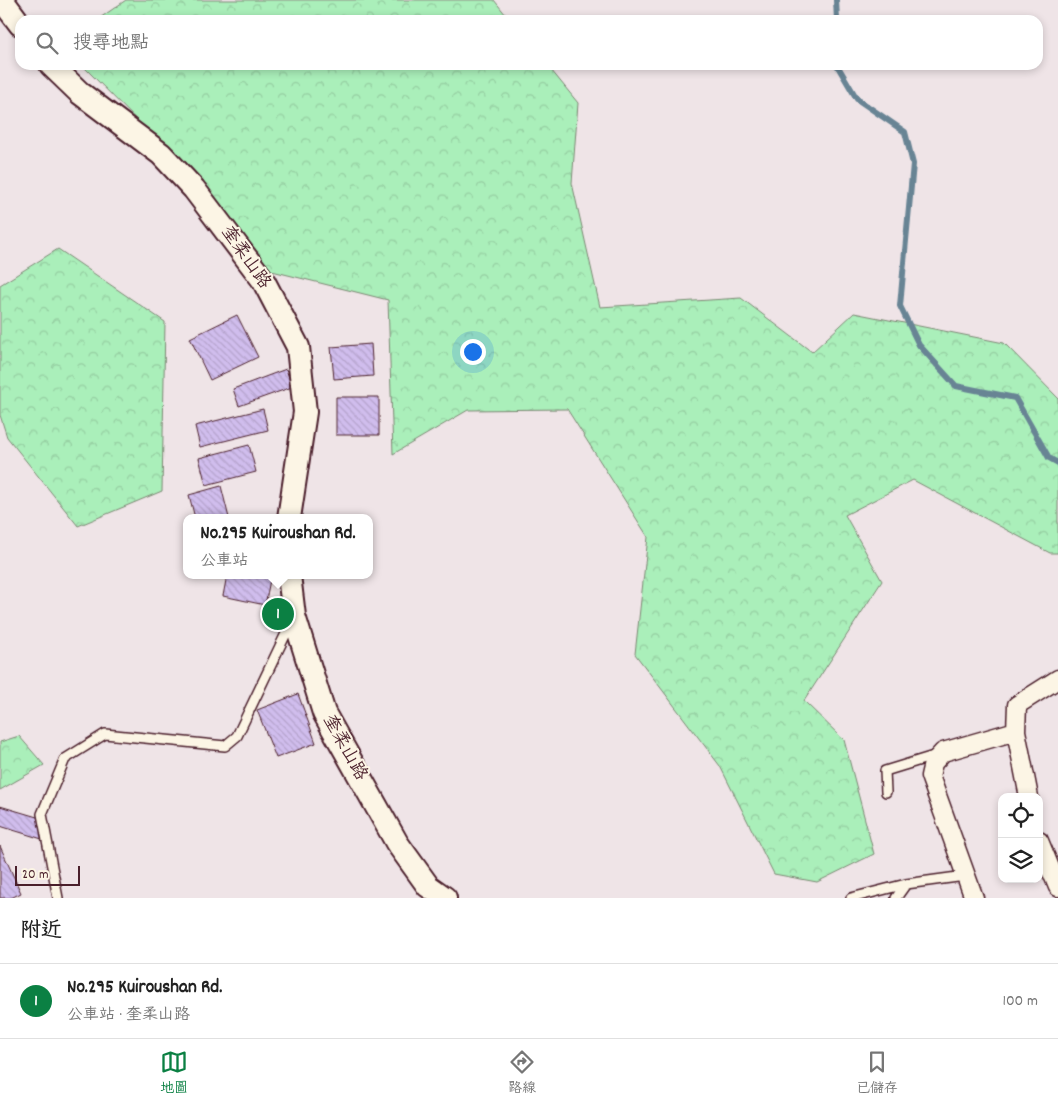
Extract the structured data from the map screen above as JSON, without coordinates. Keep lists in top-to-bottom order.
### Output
{
  "streets": {
    "street": ["奎柔山路"]
  },
  "scale_bar": "20 m",
  "page": {
    "search": "搜尋地點",
    "popup": ["No.295 Kuiroushan Rd.", "公車站"],
    "pins": "1",
    "scale": "20 m",
    "heading": "附近",
    "list": [
      {
        "mark": "1",
        "name": "No.295 Kuiroushan Rd.",
        "note": "公車站 · 奎柔山路",
        "value": "100 m"
      }
    ],
    "nav": ["地圖", "路線", "已儲存"]
  }
}
